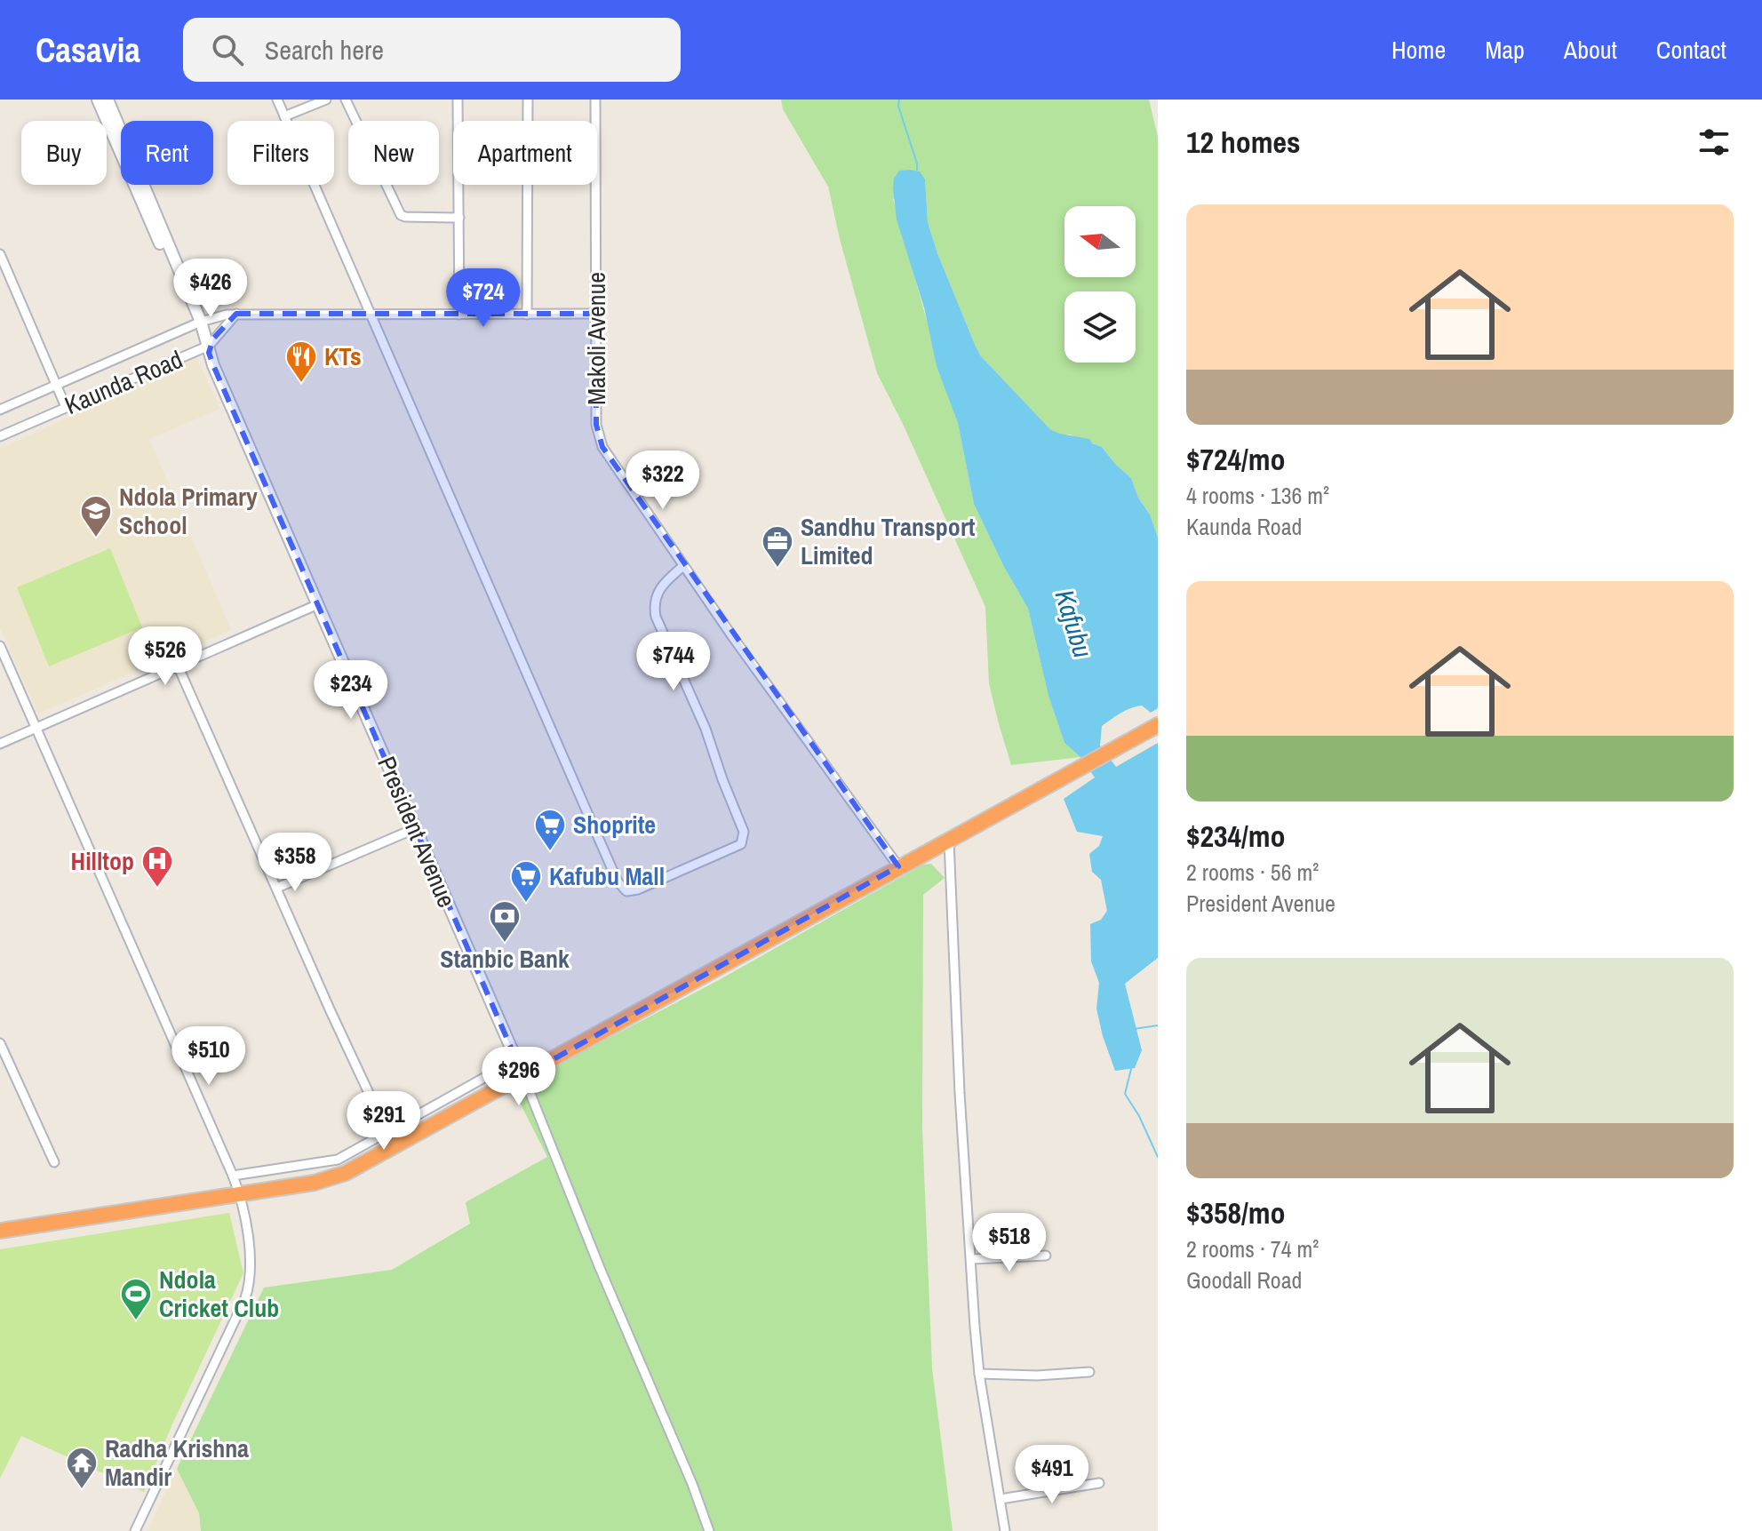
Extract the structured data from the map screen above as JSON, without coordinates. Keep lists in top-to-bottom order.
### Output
{
  "streets": {
    "main road": ["President Avenue"],
    "street": ["Makoli Avenue", "Kaunda Road"]
  },
  "crossings": [
    ["Makoli Avenue", "Kaunda Road"],
    ["Kaunda Road", "President Avenue"]
  ],
  "water": ["Kafubu"],
  "places": {
    "restaurant": ["KTs"],
    "school or university": ["Ndola Primary School"],
    "office": ["Sandhu Transport Limited"],
    "supermarket": ["Shoprite", "Kafubu Mall"],
    "hospital": ["Hilltop"],
    "bank": ["Stanbic Bank"],
    "sports": ["Ndola Cricket Club"],
    "temple": ["Radha Krishna Mandir"]
  },
  "north": "left",
  "page": {
    "header": "Casavia",
    "search": "Search here",
    "nav": [
      "Home",
      "Map",
      "About",
      "Contact"
    ],
    "heading": "12 homes",
    "chip": [
      "Buy",
      "Rent",
      "Filters",
      "New",
      "Apartment"
    ],
    "list": [
      {
        "name": "$724/mo",
        "note": "4 rooms · 136 m² · Kaunda Road"
      },
      {
        "name": "$234/mo",
        "note": "2 rooms · 56 m² · President Avenue"
      },
      {
        "name": "$358/mo",
        "note": "2 rooms · 74 m² · Goodall Road"
      }
    ],
    "price": [
      "$426",
      "$724",
      "$322",
      "$526",
      "$744",
      "$234",
      "$358",
      "$510",
      "$296",
      "$291",
      "$518",
      "$491"
    ]
  }
}
